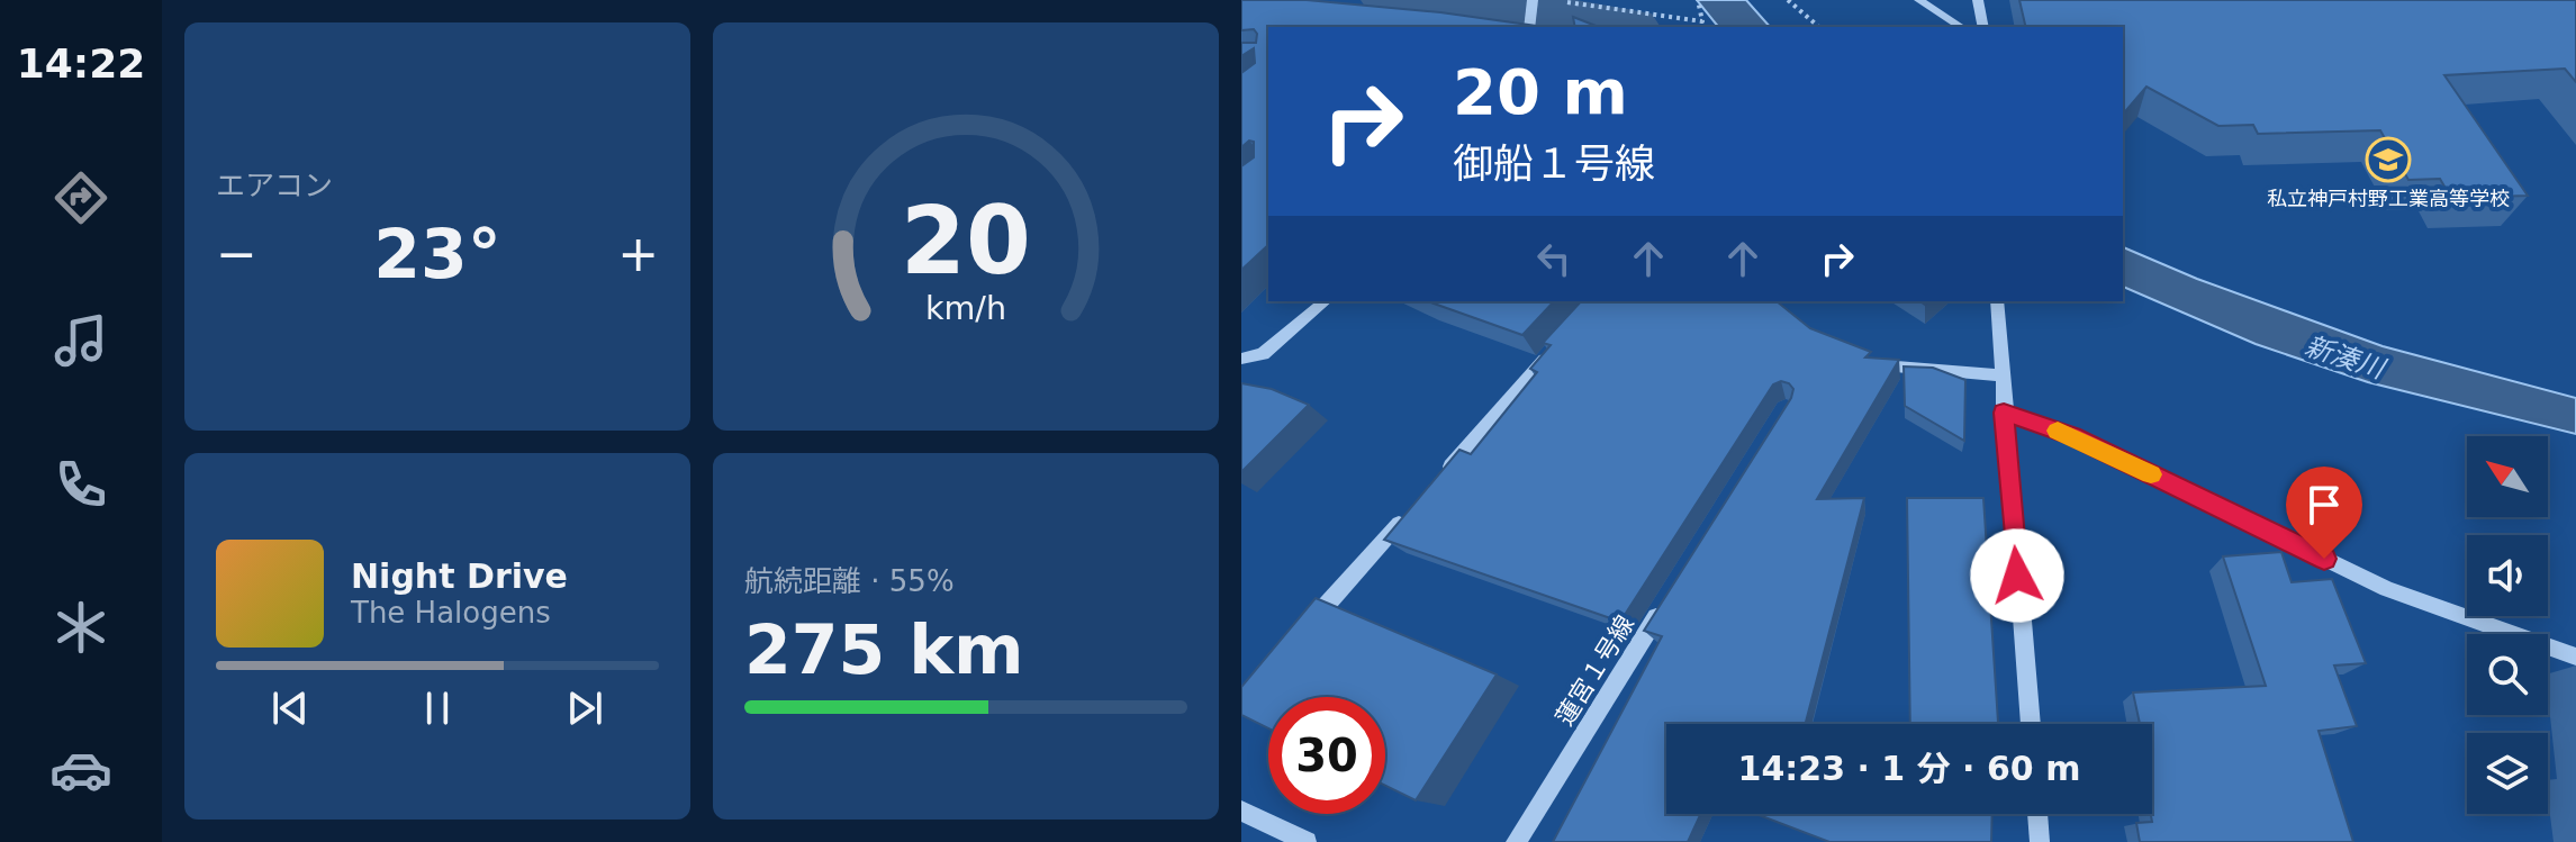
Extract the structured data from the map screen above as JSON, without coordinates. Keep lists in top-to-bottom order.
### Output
{
  "streets": {
    "street": ["蓮宮１号線"]
  },
  "water": ["新湊川"],
  "places": {
    "school or university": ["私立神戸村野工業高等学校"]
  },
  "north": "top left",
  "page": {
    "tabs": "14:22",
    "tile": [
      "エアコン",
      ["航続距離 · 55%", "275 km"]
    ],
    "turn": ["20 m", "御船１号線"],
    "heat": ["−", "23°", "+"],
    "song": ["Night Drive", "The Halogens"],
    "limit": "30",
    "trip": "14:23 · 1 分 · 60 m",
    "gauge": ["20", "km/h"]
  }
}
